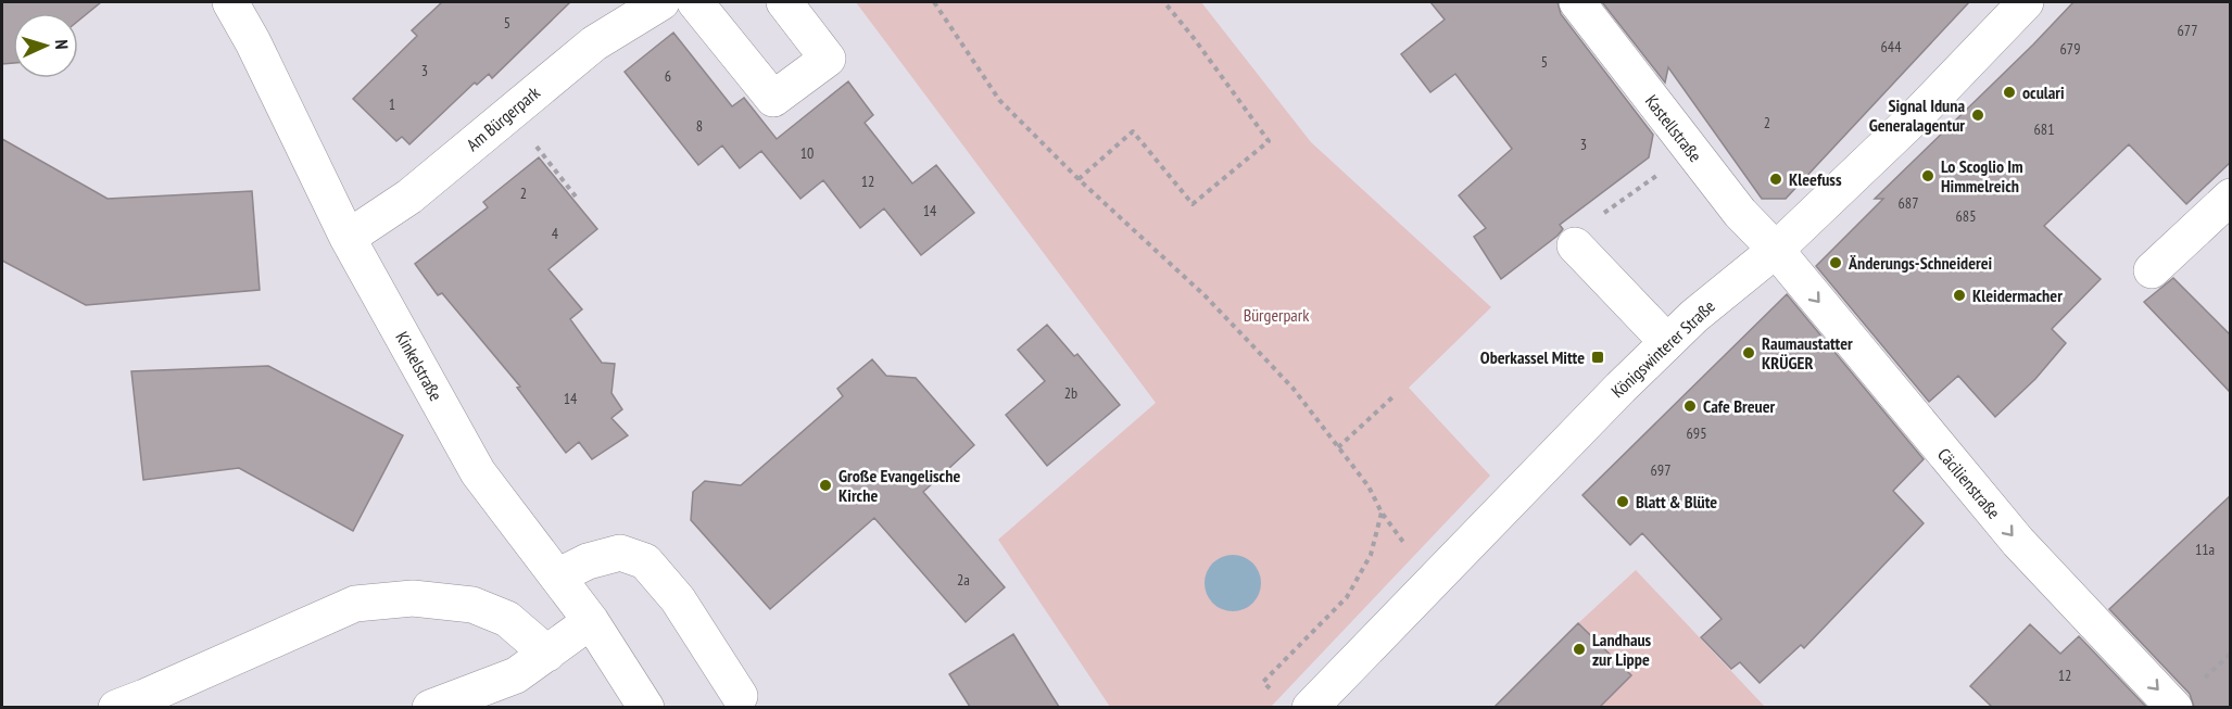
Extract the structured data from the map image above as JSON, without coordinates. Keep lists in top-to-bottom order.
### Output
{
  "streets": {
    "street": [
      "Am Bürgerpark",
      "Kastellstraße",
      "Königswinterer Straße",
      "Kinkelstraße",
      "Cäcilienstraße"
    ]
  },
  "crossings": [
    ["Am Bürgerpark", "Kinkelstraße"],
    ["Kastellstraße", "Königswinterer Straße"],
    ["Kastellstraße", "Cäcilienstraße"],
    ["Königswinterer Straße", "Cäcilienstraße"]
  ],
  "one_way": ["Cäcilienstraße"],
  "parks": ["Bürgerpark"],
  "places": {
    "other": [
      "oculari",
      "Signal Iduna Generalagentur",
      "Lo Scoglio Im Himmelreich",
      "Kleefuss",
      "Änderungs-Schneiderei",
      "Kleidermacher",
      "Raumaustatter KRÜGER",
      "Cafe Breuer",
      "Große Evangelische Kirche",
      "Blatt & Blüte",
      "Landhaus zur Lippe"
    ],
    "transit": ["Oberkassel Mitte"]
  },
  "house_numbers": [
    "5",
    "677",
    "644",
    "679",
    "5",
    "3",
    "6",
    "1",
    "2",
    "8",
    "681",
    "3",
    "10",
    "12",
    "2",
    "687",
    "14",
    "685",
    "4",
    "2b",
    "14",
    "695",
    "697",
    "11a",
    "2a",
    "12"
  ],
  "north": "right"
}
